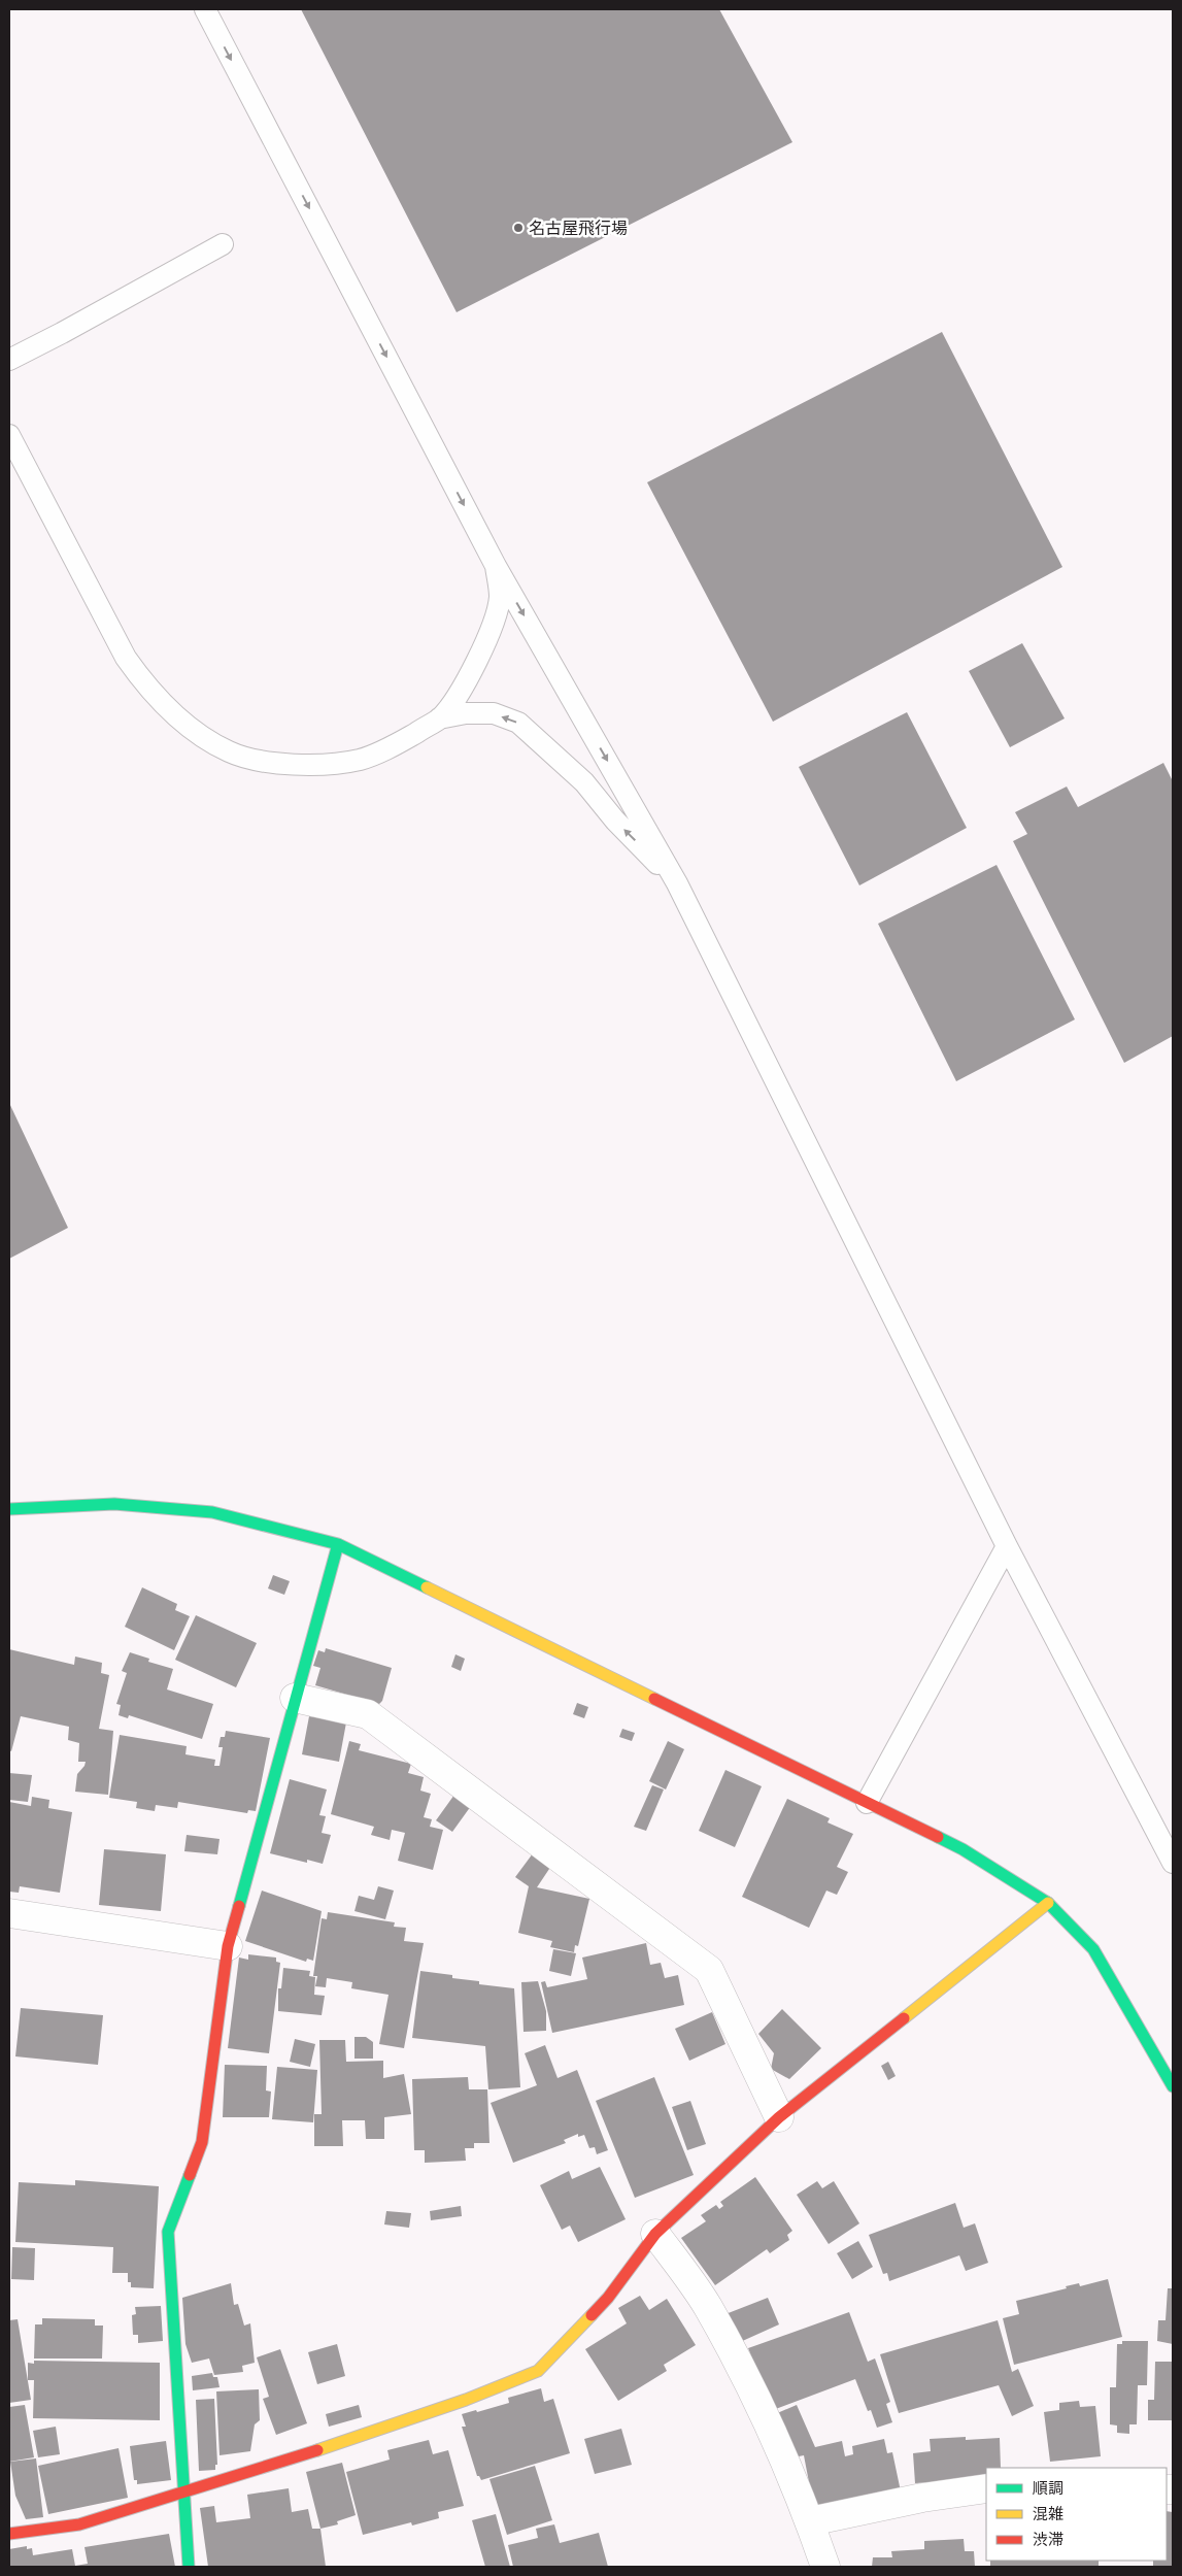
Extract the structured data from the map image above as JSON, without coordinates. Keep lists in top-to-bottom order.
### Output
{
  "places": ["名古屋飛行場"],
  "legend": ["順調", "混雑", "渋滞"]
}
